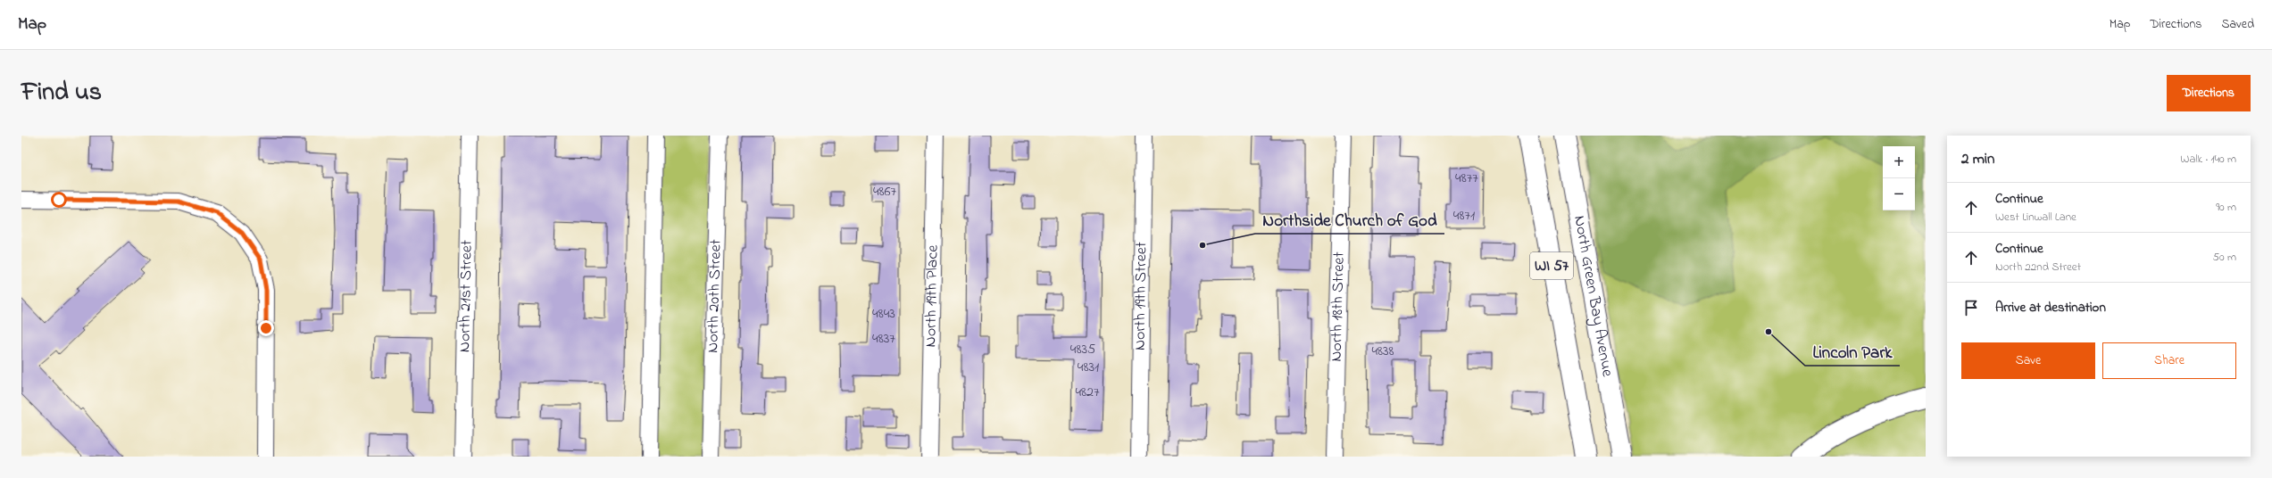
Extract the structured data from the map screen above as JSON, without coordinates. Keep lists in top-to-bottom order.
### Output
{
  "streets": {
    "main road": ["WI 57", "North Green Bay Avenue"],
    "street": [
      "North 21st Street",
      "North 20th Street",
      "North 19th Place",
      "North 19th Street",
      "North 18th Street"
    ]
  },
  "places": ["Northside Church of God", "Lincoln Park"],
  "house_numbers": [
    "4877",
    "4867",
    "4871",
    "4843",
    "4837",
    "4835",
    "4838",
    "4831",
    "4827"
  ],
  "page": {
    "header": "Map",
    "nav": ["Map", "Directions", "Saved"],
    "title": "Find us",
    "buttons": [
      "Directions",
      ["Save", "Share"]
    ],
    "heading": ["2 min", "Walk · 140 m"],
    "map_buttons": ["+", "−"],
    "list": [
      ["Continue", "West Linwall Lane", "90 m"],
      ["Continue", "North 22nd Street", "50 m"],
      "Arrive at destination"
    ]
  }
}
